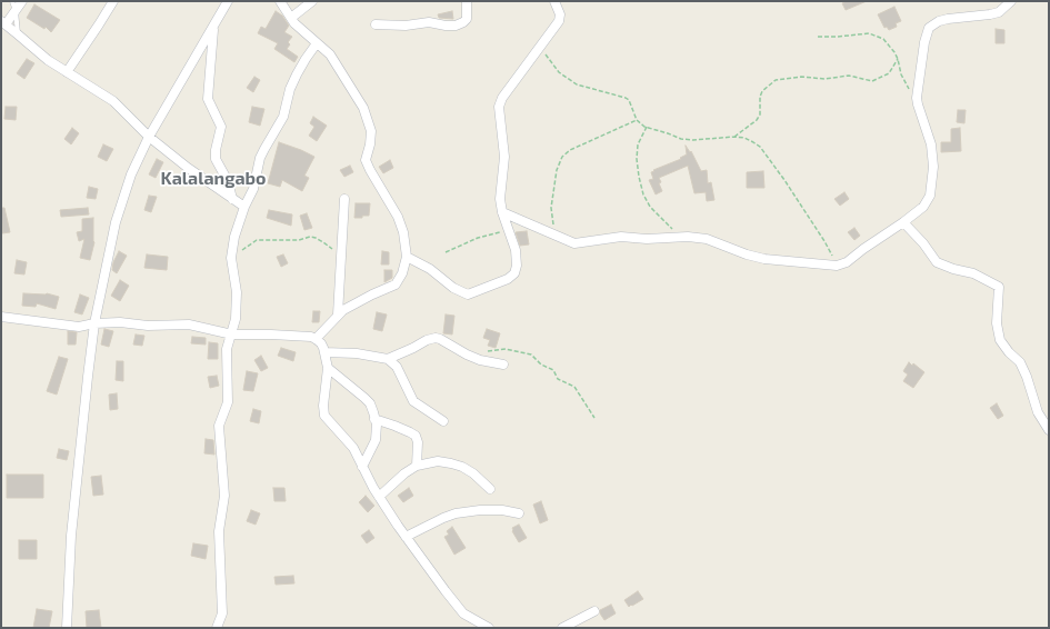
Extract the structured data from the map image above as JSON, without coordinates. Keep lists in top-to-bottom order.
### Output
{
  "districts": ["Kalalangabo"]
}
